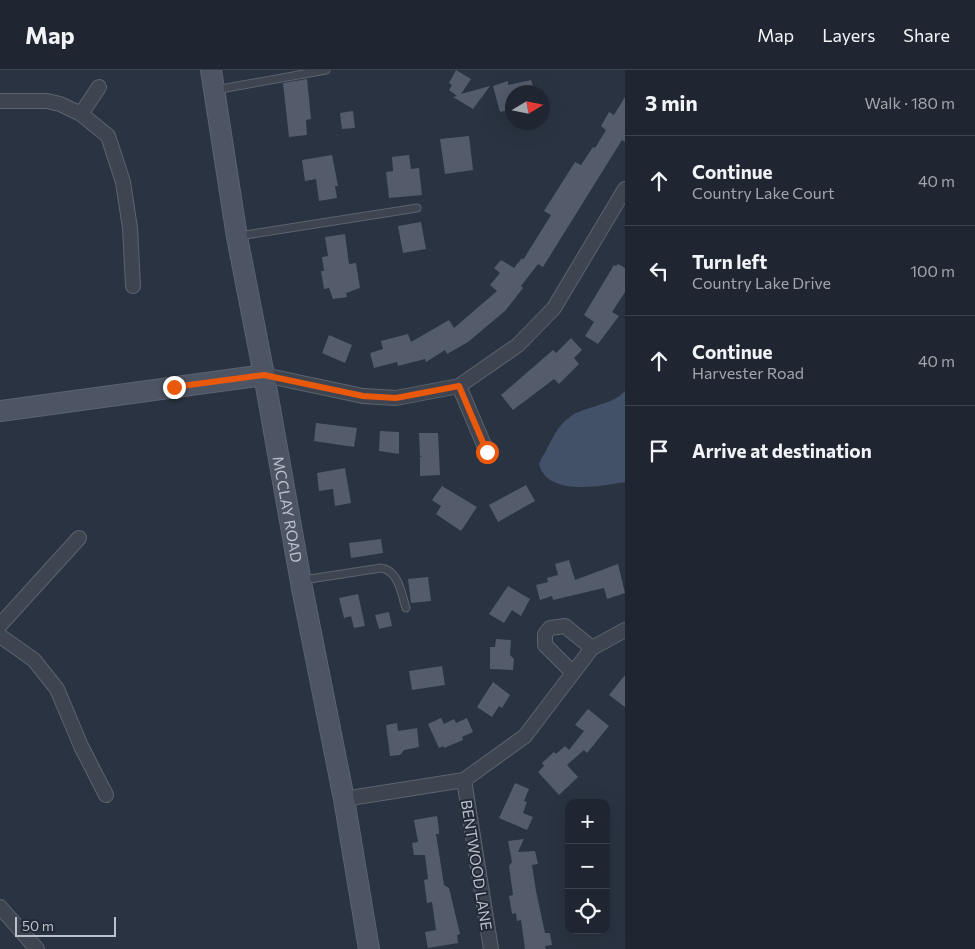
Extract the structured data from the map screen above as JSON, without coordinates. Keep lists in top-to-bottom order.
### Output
{
  "streets": {
    "main road": ["MCCLAY ROAD"],
    "street": ["BENTWOOD LANE"]
  },
  "scale_bar": "50 m",
  "north": "right",
  "page": {
    "header": "Map",
    "nav": ["Map", "Layers", "Share"],
    "heading": ["3 min", "Walk · 180 m"],
    "list": [
      ["Continue", "Country Lake Court", "40 m"],
      ["Turn left", "Country Lake Drive", "100 m"],
      ["Continue", "Harvester Road", "40 m"],
      "Arrive at destination"
    ],
    "map_buttons": ["+", "−"],
    "scale": "50 m"
  }
}
